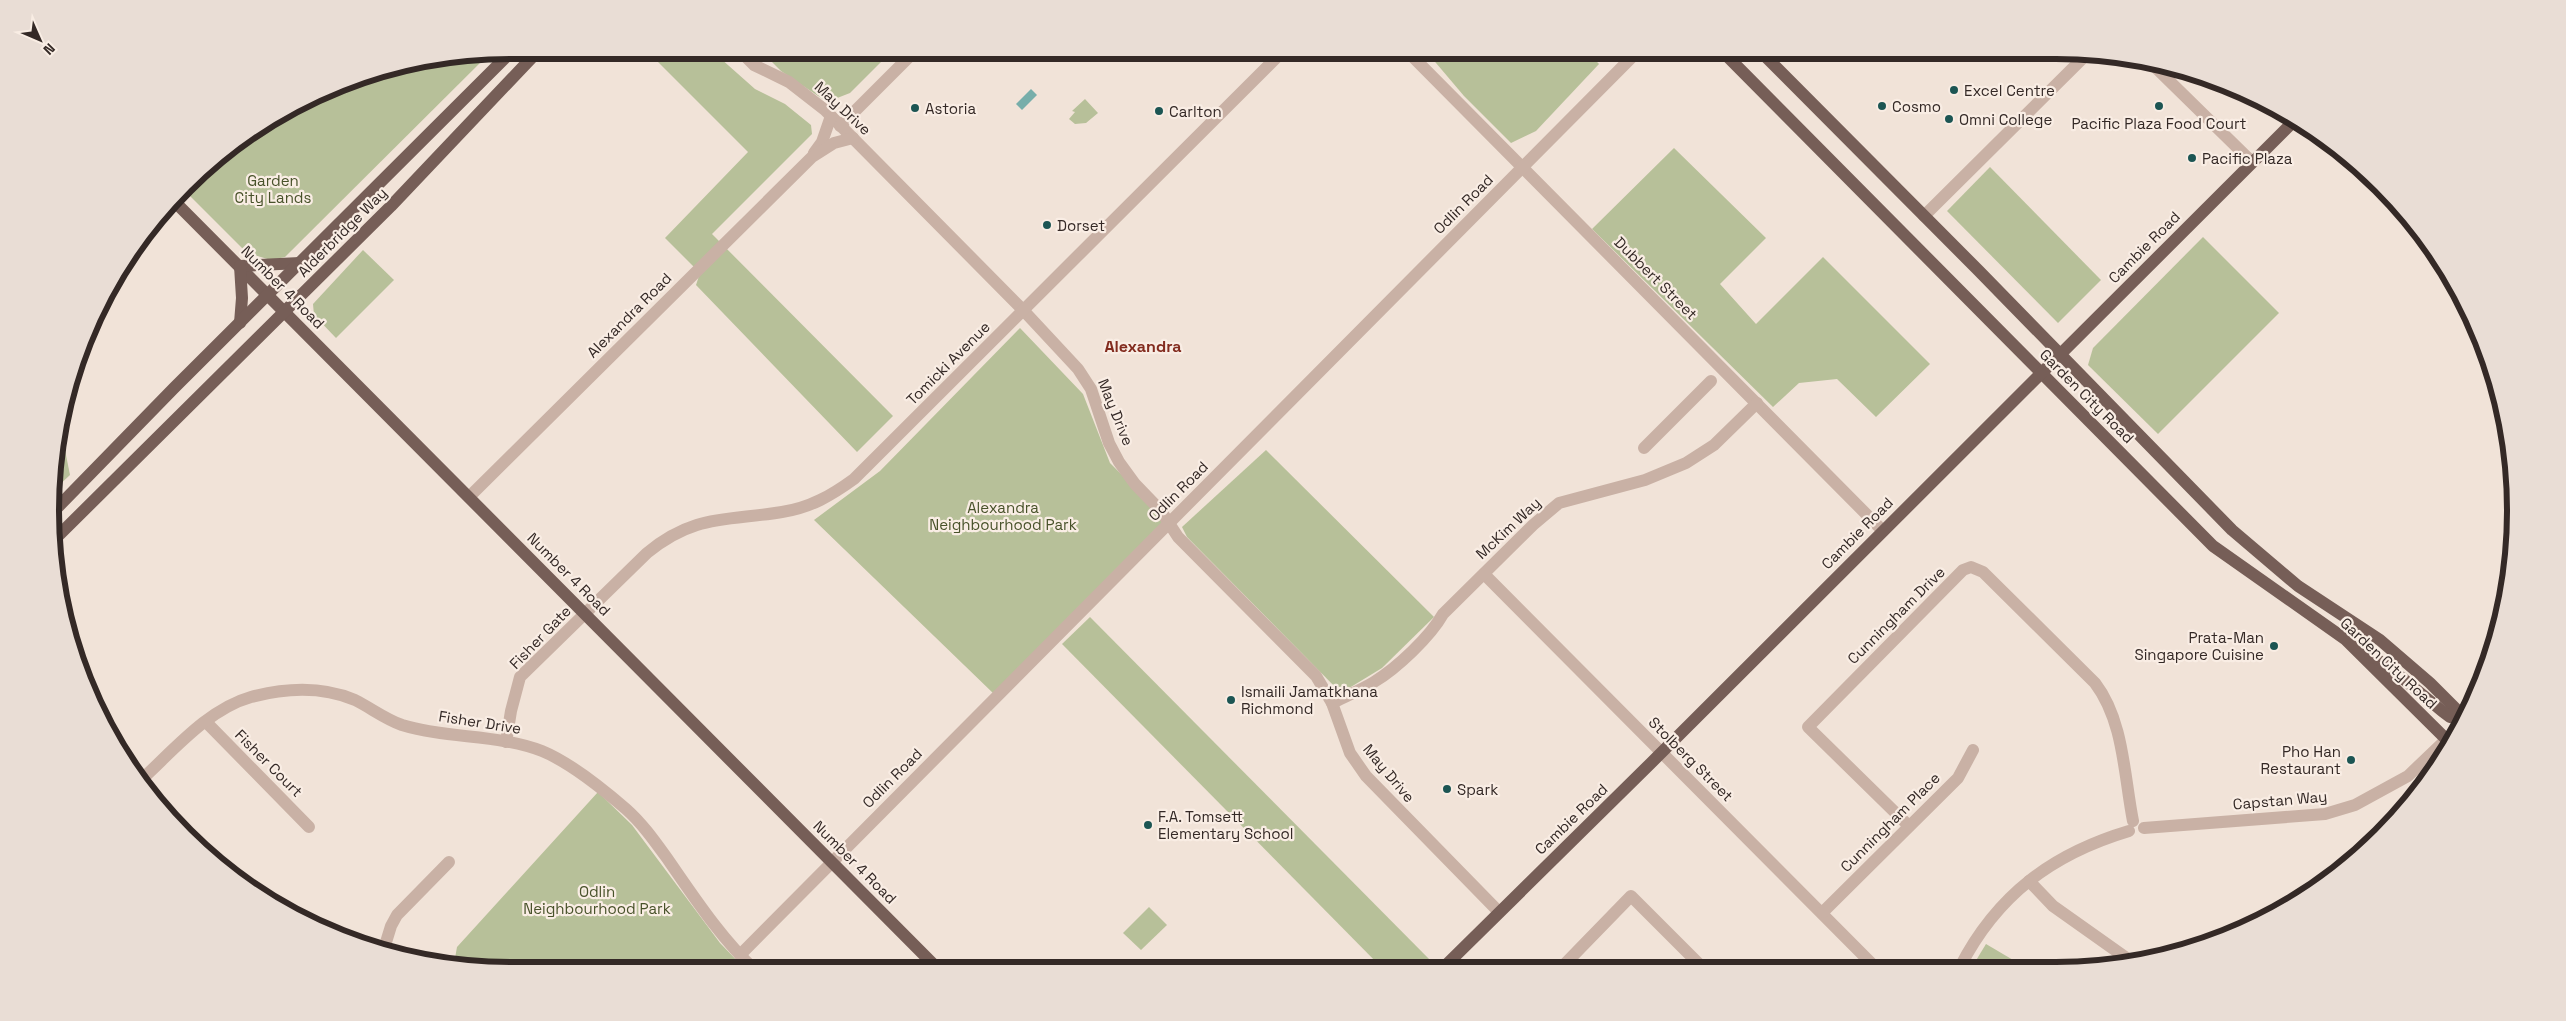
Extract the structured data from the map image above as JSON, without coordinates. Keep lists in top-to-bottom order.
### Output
{
  "streets": {
    "main road": [
      "Alderbridge Way",
      "Cambie Road",
      "Number 4 Road",
      "Garden City Road"
    ],
    "street": [
      "May Drive",
      "Odlin Road",
      "Dubbert Street",
      "Alexandra Road",
      "Tomicki Avenue",
      "McKim Way",
      "Cunningham Drive",
      "Fisher Gate",
      "Fisher Drive",
      "Stolberg Street",
      "Fisher Court",
      "Capstan Way",
      "Cunningham Place"
    ]
  },
  "crossings": [
    ["May Drive", "Odlin Road"],
    ["May Drive", "Cambie Road"],
    ["May Drive", "Alexandra Road"],
    ["May Drive", "Tomicki Avenue"],
    ["May Drive", "McKim Way"],
    ["Odlin Road", "Dubbert Street"],
    ["Odlin Road", "Number 4 Road"],
    ["Odlin Road", "Fisher Drive"],
    ["Alderbridge Way", "Number 4 Road"],
    ["Cambie Road", "Dubbert Street"],
    ["Cambie Road", "Garden City Road"],
    ["Cambie Road", "Stolberg Street"],
    ["Dubbert Street", "McKim Way"],
    ["Number 4 Road", "Alexandra Road"],
    ["Number 4 Road", "Tomicki Avenue"],
    ["Number 4 Road", "Fisher Gate"],
    ["Tomicki Avenue", "Fisher Gate"],
    ["McKim Way", "Stolberg Street"],
    ["Cunningham Drive", "Capstan Way"],
    ["Cunningham Drive", "Cunningham Place"],
    ["Fisher Gate", "Fisher Drive"],
    ["Fisher Drive", "Fisher Court"],
    ["Stolberg Street", "Cunningham Place"]
  ],
  "districts": ["Alexandra"],
  "parks": ["Garden City Lands", "Alexandra Neighbourhood Park", "Odlin Neighbourhood Park"],
  "places": [
    "Excel Centre",
    "Cosmo",
    "Pacific Plaza Food Court",
    "Astoria",
    "Carlton",
    "Omni College",
    "Pacific Plaza",
    "Dorset",
    "Prata-Man Singapore Cuisine",
    "Ismaili Jamatkhana Richmond",
    "Pho Han Restaurant",
    "Spark",
    "F.A. Tomsett Elementary School"
  ],
  "north": "bottom right"
}
